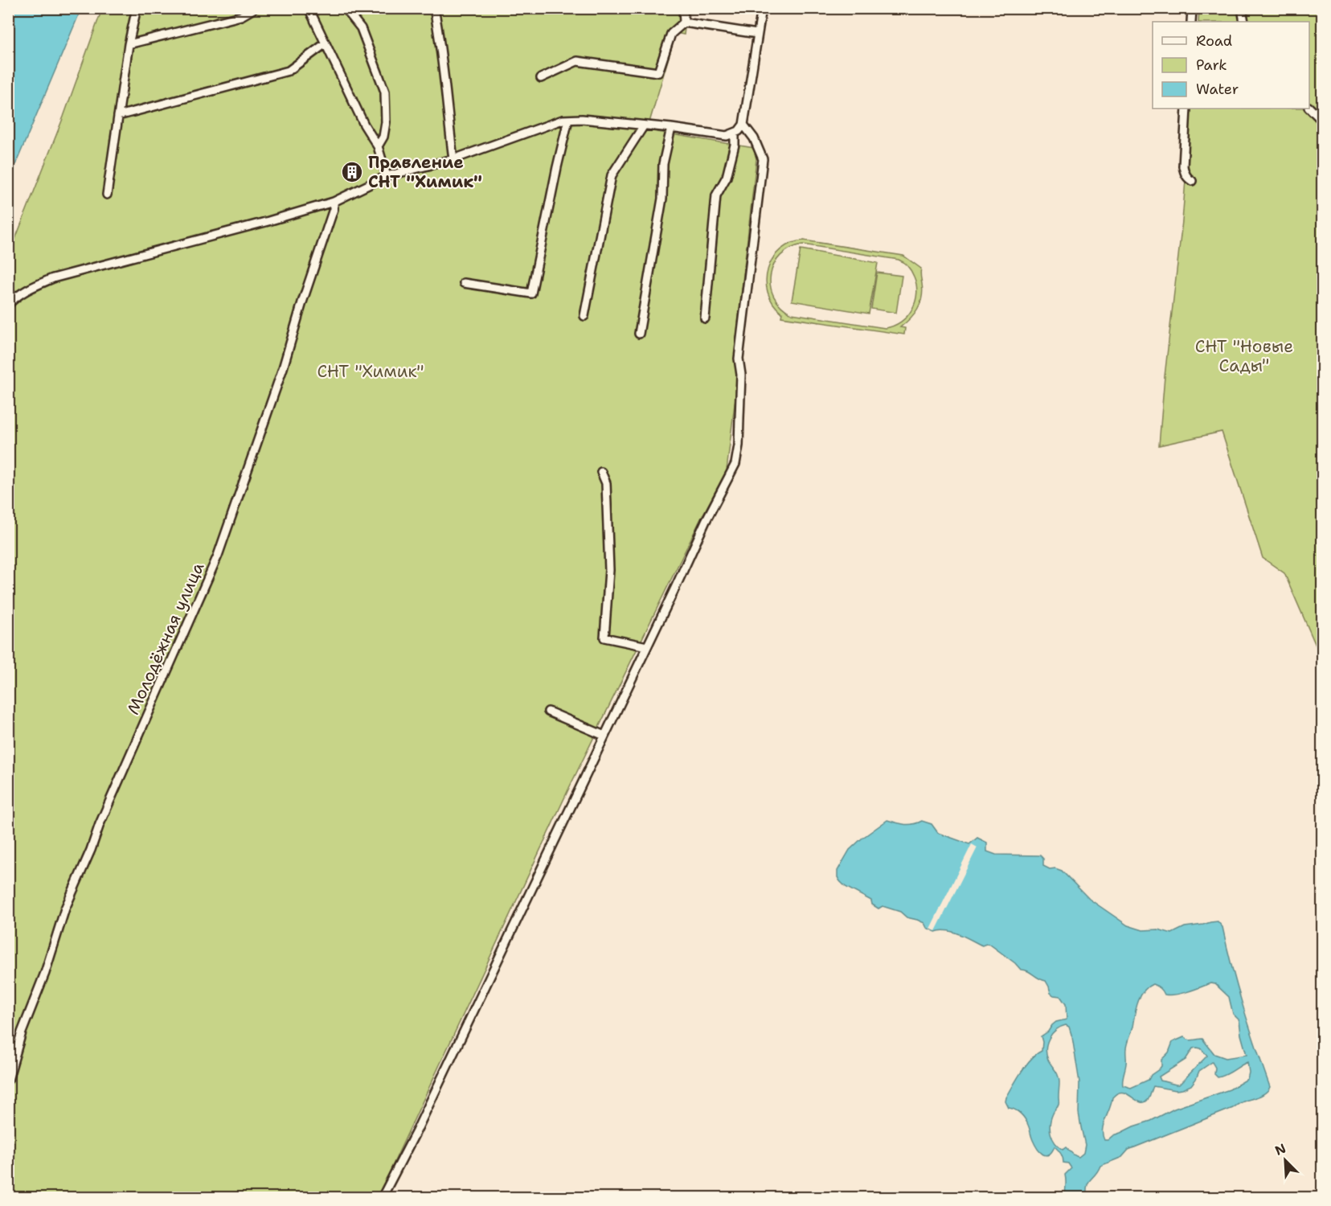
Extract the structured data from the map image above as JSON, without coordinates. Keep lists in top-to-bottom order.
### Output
{
  "streets": {
    "street": ["Молодёжная улица"]
  },
  "parks": ["СНТ \"Новые Сады\"", "СНТ \"Химик\""],
  "places": {
    "building": ["Правление СНТ \"Химик\""]
  },
  "legend": ["Road", "Park", "Water"],
  "north": "top left"
}
